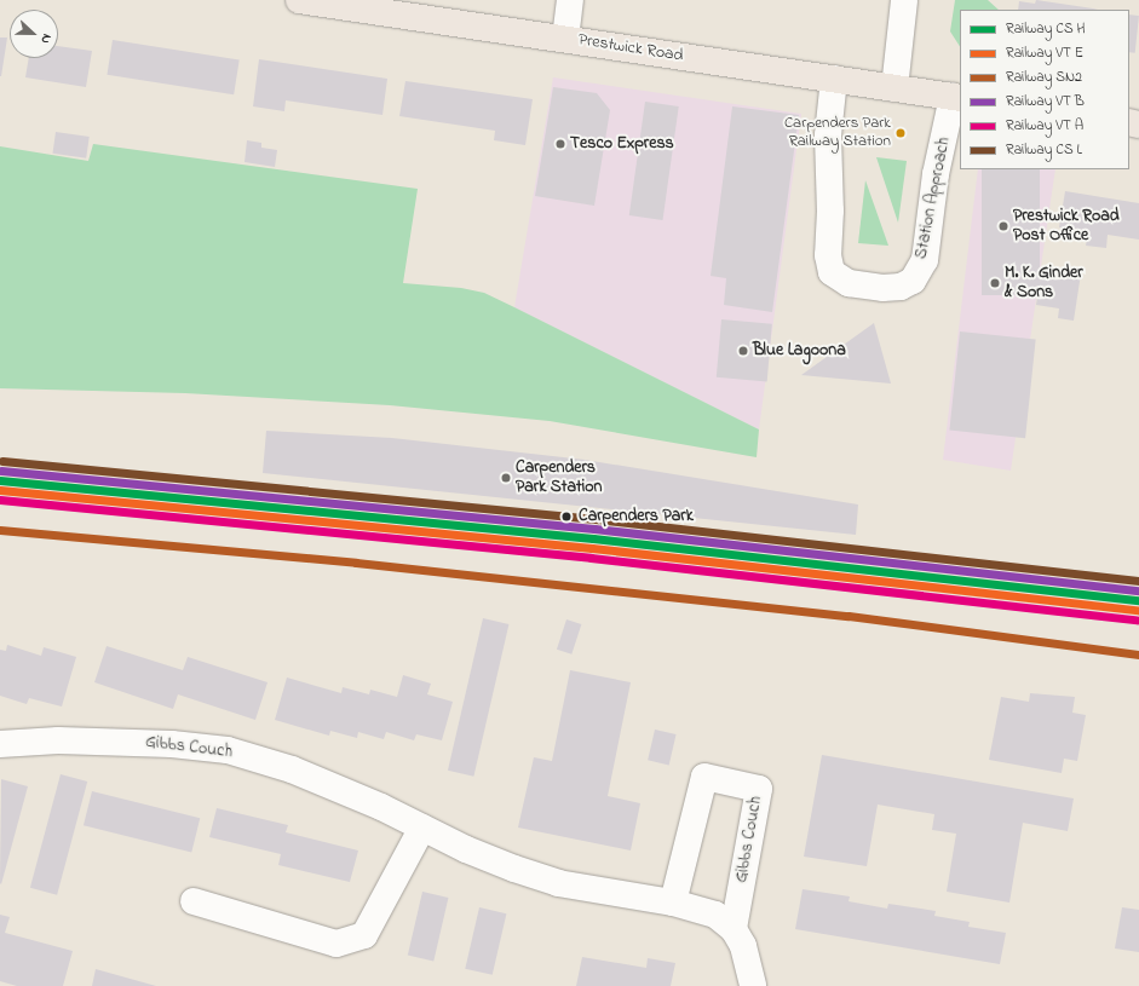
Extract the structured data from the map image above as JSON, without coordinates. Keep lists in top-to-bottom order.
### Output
{
  "streets": {
    "main road": ["Prestwick Road"],
    "street": ["Station Approach", "Gibbs Couch"]
  },
  "crossings": [
    ["Prestwick Road", "Station Approach"]
  ],
  "places": [
    "Carpenders Park Railway Station",
    "Tesco Express",
    "Prestwick Road Post Office",
    "M. K. Ginder & Sons",
    "Blue Lagoona",
    "Carpenders Park Station",
    "Carpenders Park"
  ],
  "lines": ["rail line SN2"],
  "legend": [
    "Railway CS H",
    "Railway VT E",
    "Railway SN2",
    "Railway VT B",
    "Railway VT A",
    "Railway CS L"
  ],
  "north": "right"
}
